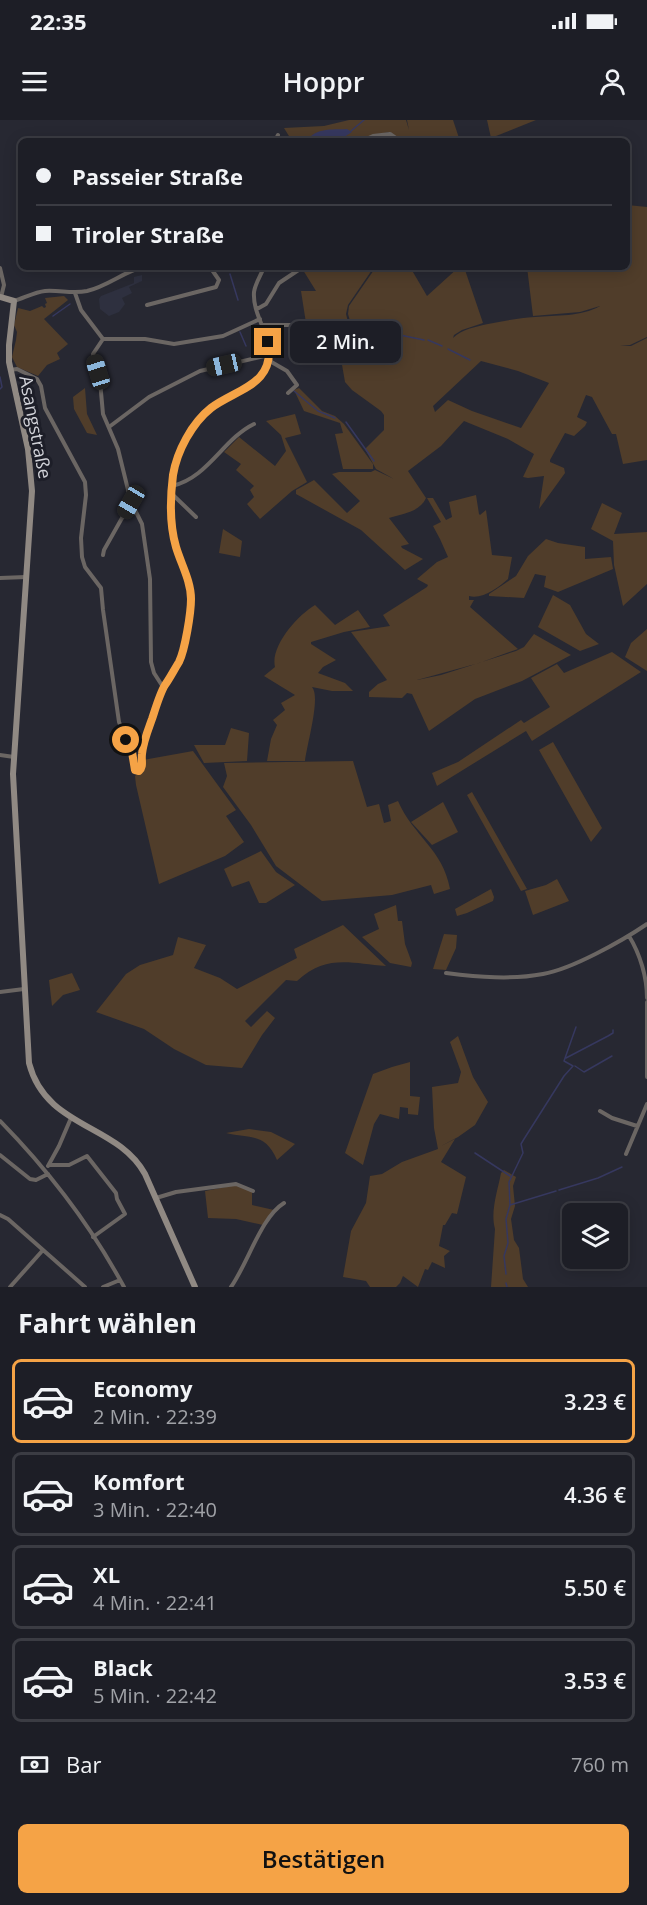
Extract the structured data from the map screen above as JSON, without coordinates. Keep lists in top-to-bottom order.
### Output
{
  "streets": {
    "street": ["Asangstraße"]
  },
  "page": {
    "status": "22:35",
    "header": "Hoppr",
    "banner": ["Passeier Straße", "Tiroler Straße"],
    "bubble": "2 Min.",
    "heading": "Fahrt wählen",
    "list": [
      {
        "name": "Economy",
        "note": "2 Min. · 22:39",
        "value": "3.23 €"
      },
      {
        "name": "Komfort",
        "note": "3 Min. · 22:40",
        "value": "4.36 €"
      },
      {
        "name": "XL",
        "note": "4 Min. · 22:41",
        "value": "5.50 €"
      },
      {
        "name": "Black",
        "note": "5 Min. · 22:42",
        "value": "3.53 €"
      }
    ],
    "pay": ["Bar", "760 m"],
    "buttons": "Bestätigen"
  }
}
